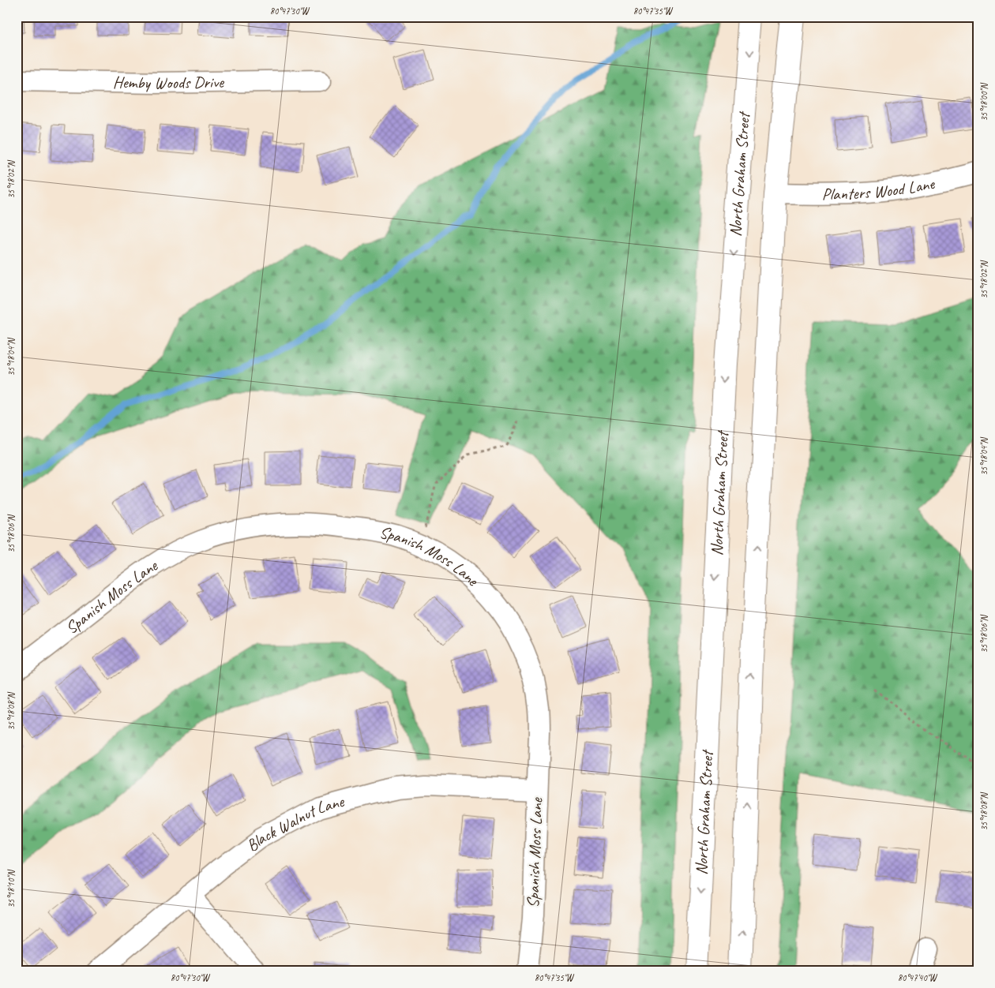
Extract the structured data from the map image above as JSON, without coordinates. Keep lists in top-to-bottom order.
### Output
{
  "streets": {
    "main road": ["North Graham Street"],
    "street": [
      "Hemby Woods Drive",
      "Planters Wood Lane",
      "Spanish Moss Lane",
      "Black Walnut Lane"
    ]
  },
  "crossings": [
    ["Spanish Moss Lane", "Black Walnut Lane"]
  ],
  "coordinates": [
    "80°47'30\"W",
    "80°47'35\"W",
    "35°18'00\"N",
    "35°18'02\"N",
    "35°18'04\"N",
    "35°18'06\"N",
    "35°18'08\"N",
    "35°18'10\"N",
    "80°47'40\"W"
  ]
}
